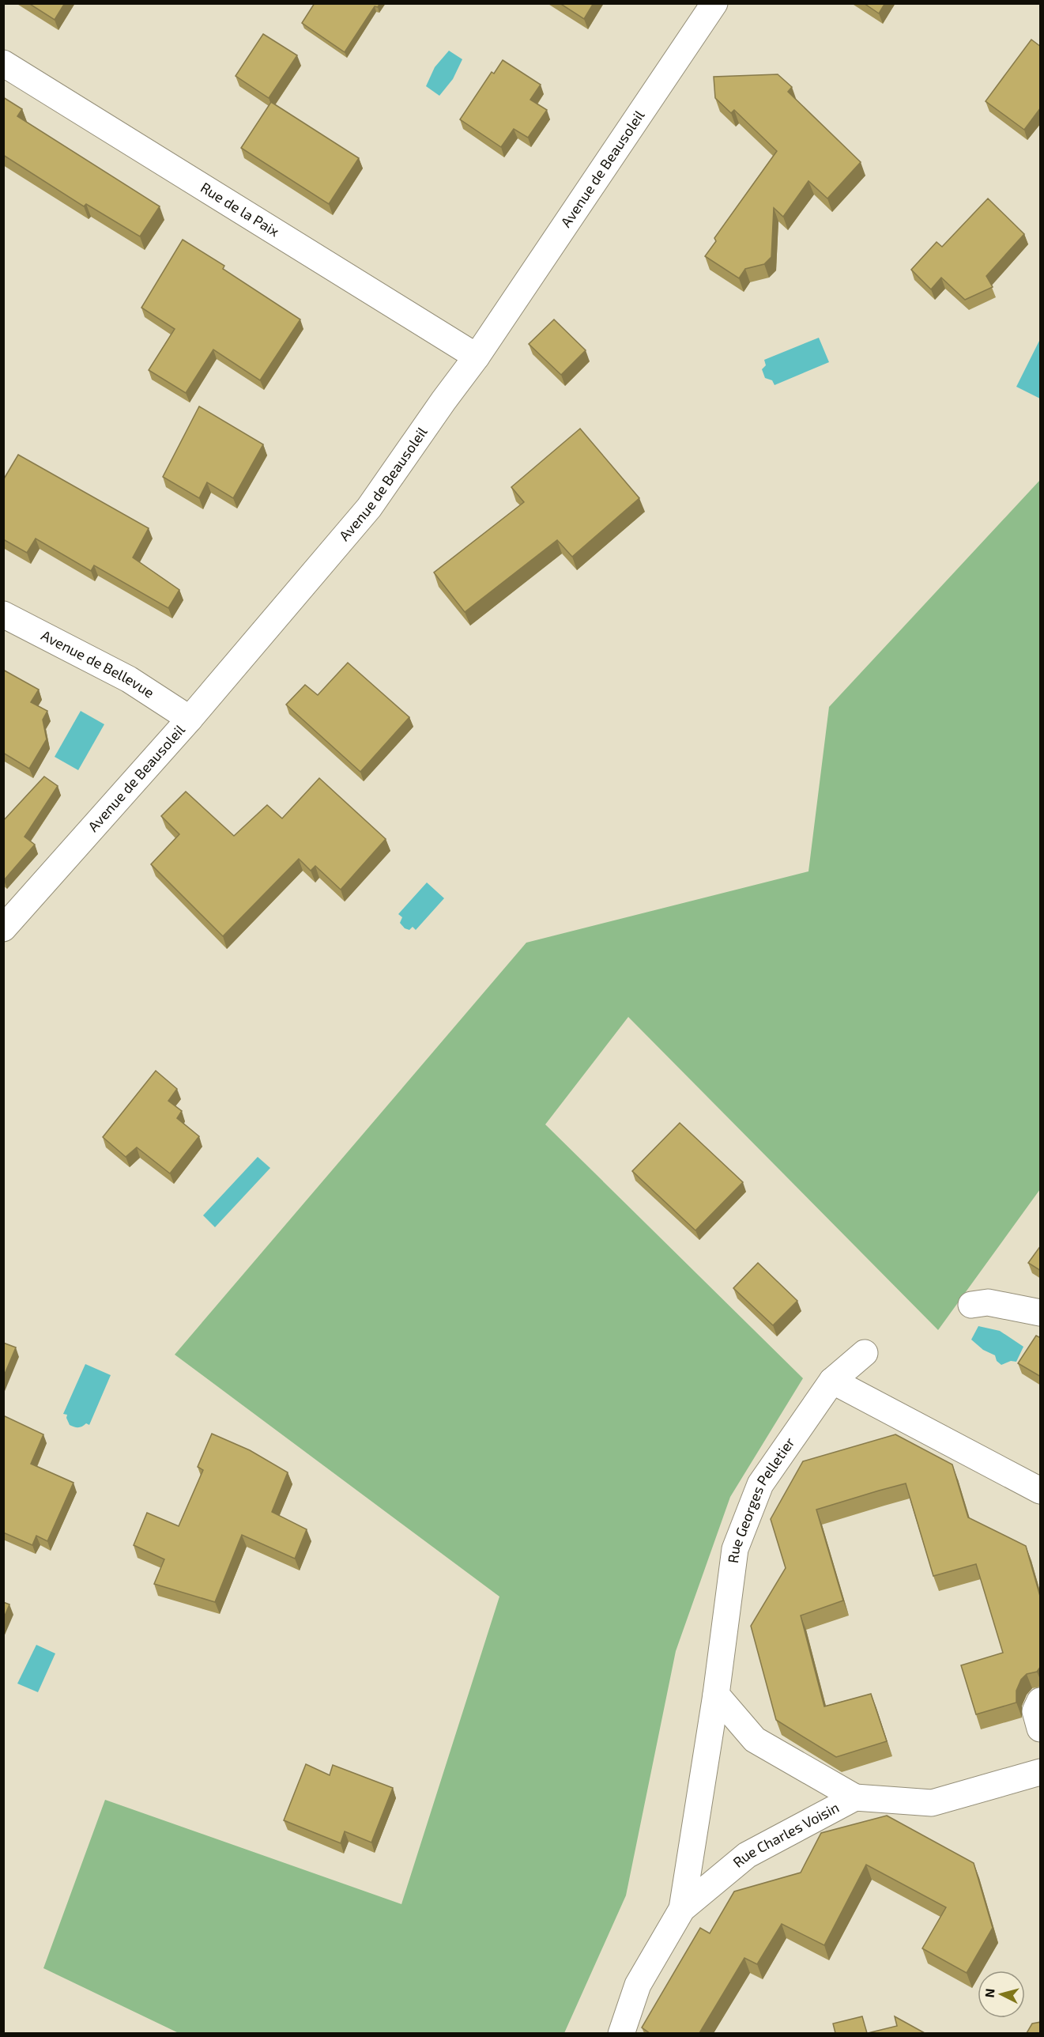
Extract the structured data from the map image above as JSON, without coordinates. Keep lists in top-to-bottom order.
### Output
{
  "streets": {
    "street": [
      "Avenue de Beausoleil",
      "Rue de la Paix",
      "Avenue de Bellevue",
      "Rue Georges Pelletier",
      "Rue Charles Voisin"
    ]
  },
  "crossings": [
    ["Avenue de Beausoleil", "Rue de la Paix"],
    ["Avenue de Beausoleil", "Avenue de Bellevue"],
    ["Rue Georges Pelletier", "Rue Charles Voisin"]
  ],
  "north": "left"
}
